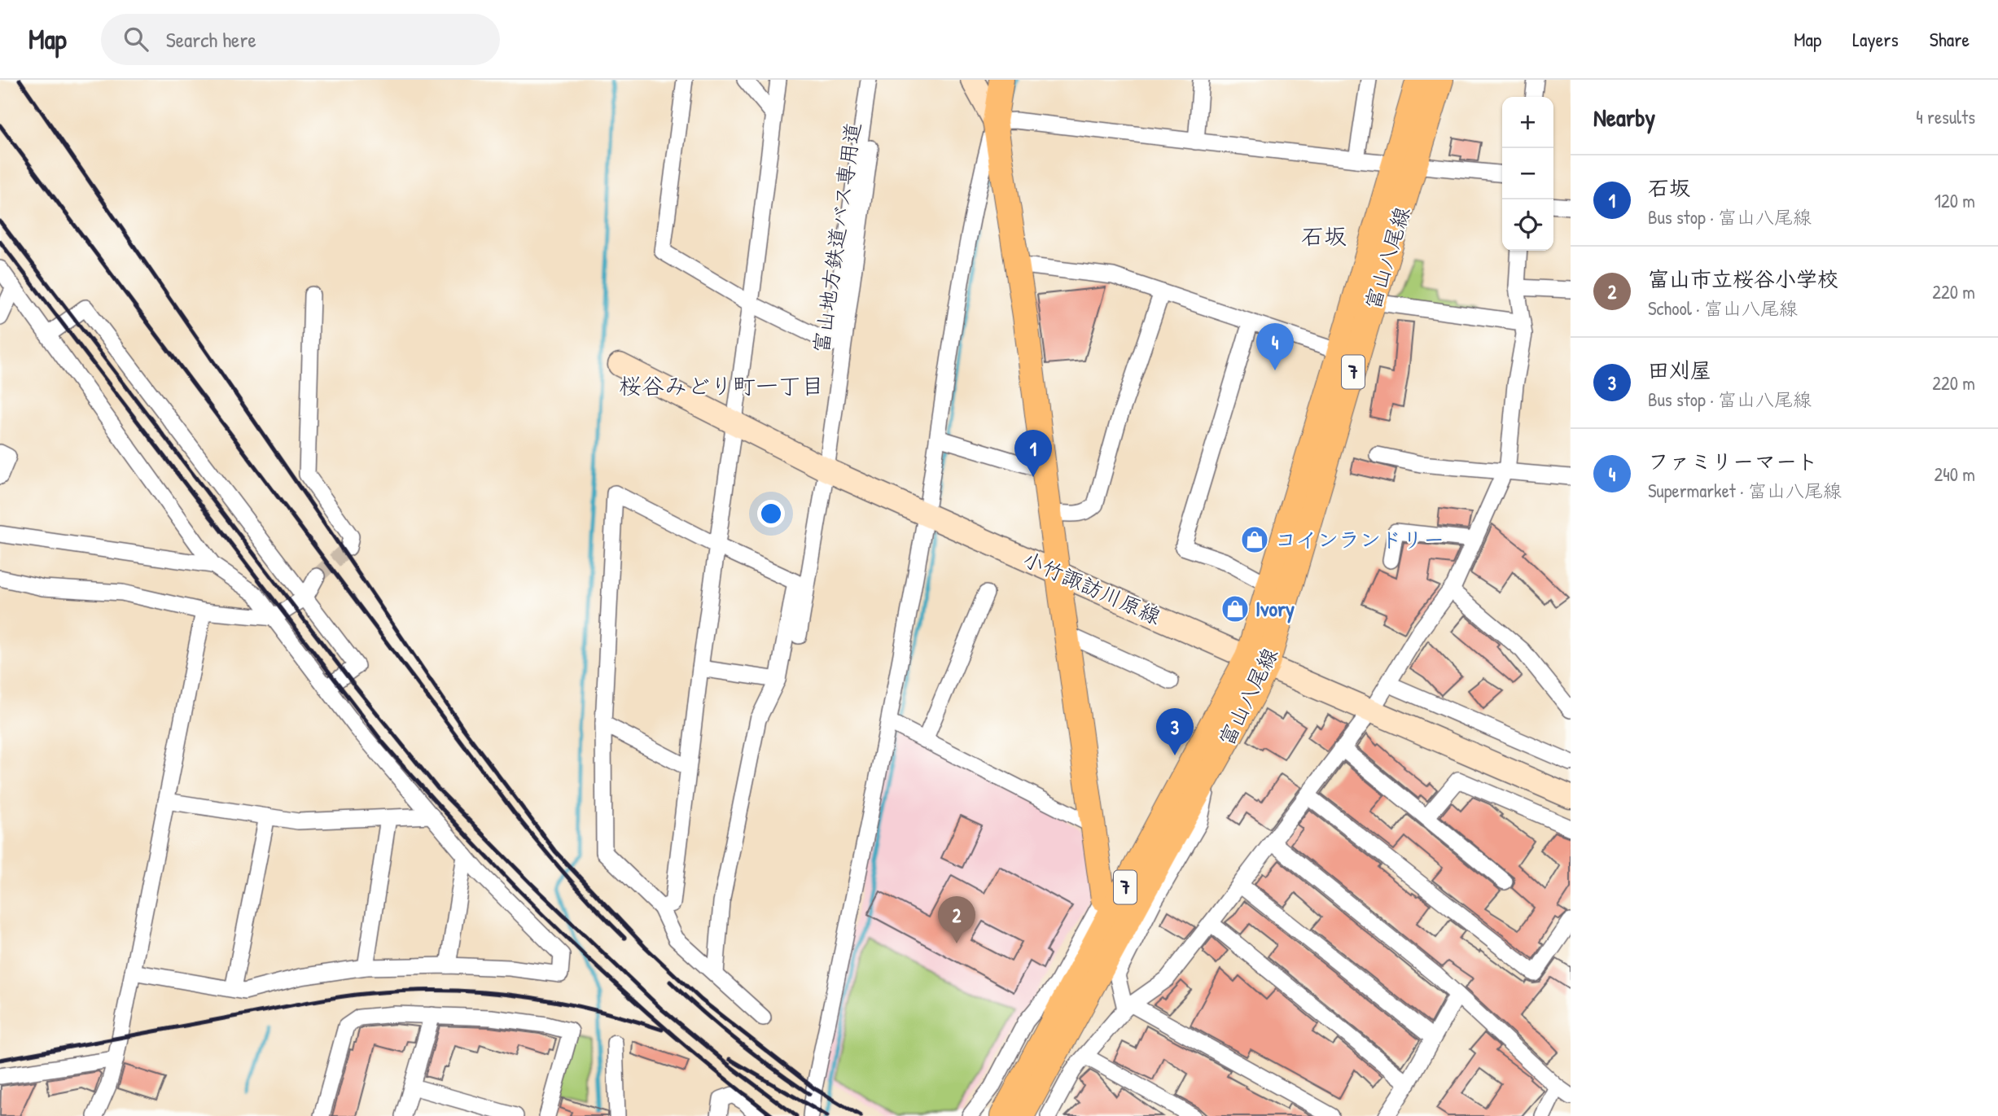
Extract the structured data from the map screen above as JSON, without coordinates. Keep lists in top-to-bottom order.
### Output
{
  "streets": {
    "main road": ["富山八尾線", "7", "小竹諏訪川原線"],
    "street": ["富山地方鉄道バス専用道"]
  },
  "crossings": [
    ["富山地方鉄道バス専用道", "小竹諏訪川原線"],
    ["富山八尾線", "小竹諏訪川原線"],
    ["7", "小竹諏訪川原線"]
  ],
  "districts": ["石坂", "桜谷みどり町一丁目"],
  "places": {
    "shop": ["コインランドリー", "Ivory"]
  },
  "page": {
    "header": "Map",
    "search": "Search here",
    "nav": ["Map", "Layers", "Share"],
    "heading": ["Nearby", "4 results"],
    "map_buttons": ["+", "−"],
    "list": [
      {
        "mark": "1",
        "name": "石坂",
        "note": "Bus stop · 富山八尾線",
        "value": "120 m"
      },
      {
        "mark": "2",
        "name": "富山市立桜谷小学校",
        "note": "School · 富山八尾線",
        "value": "220 m"
      },
      {
        "mark": "3",
        "name": "田刈屋",
        "note": "Bus stop · 富山八尾線",
        "value": "220 m"
      },
      {
        "mark": "4",
        "name": "ファミリーマート",
        "note": "Supermarket · 富山八尾線",
        "value": "240 m"
      }
    ],
    "pins": [
      "4",
      "1",
      "3",
      "2"
    ]
  }
}
